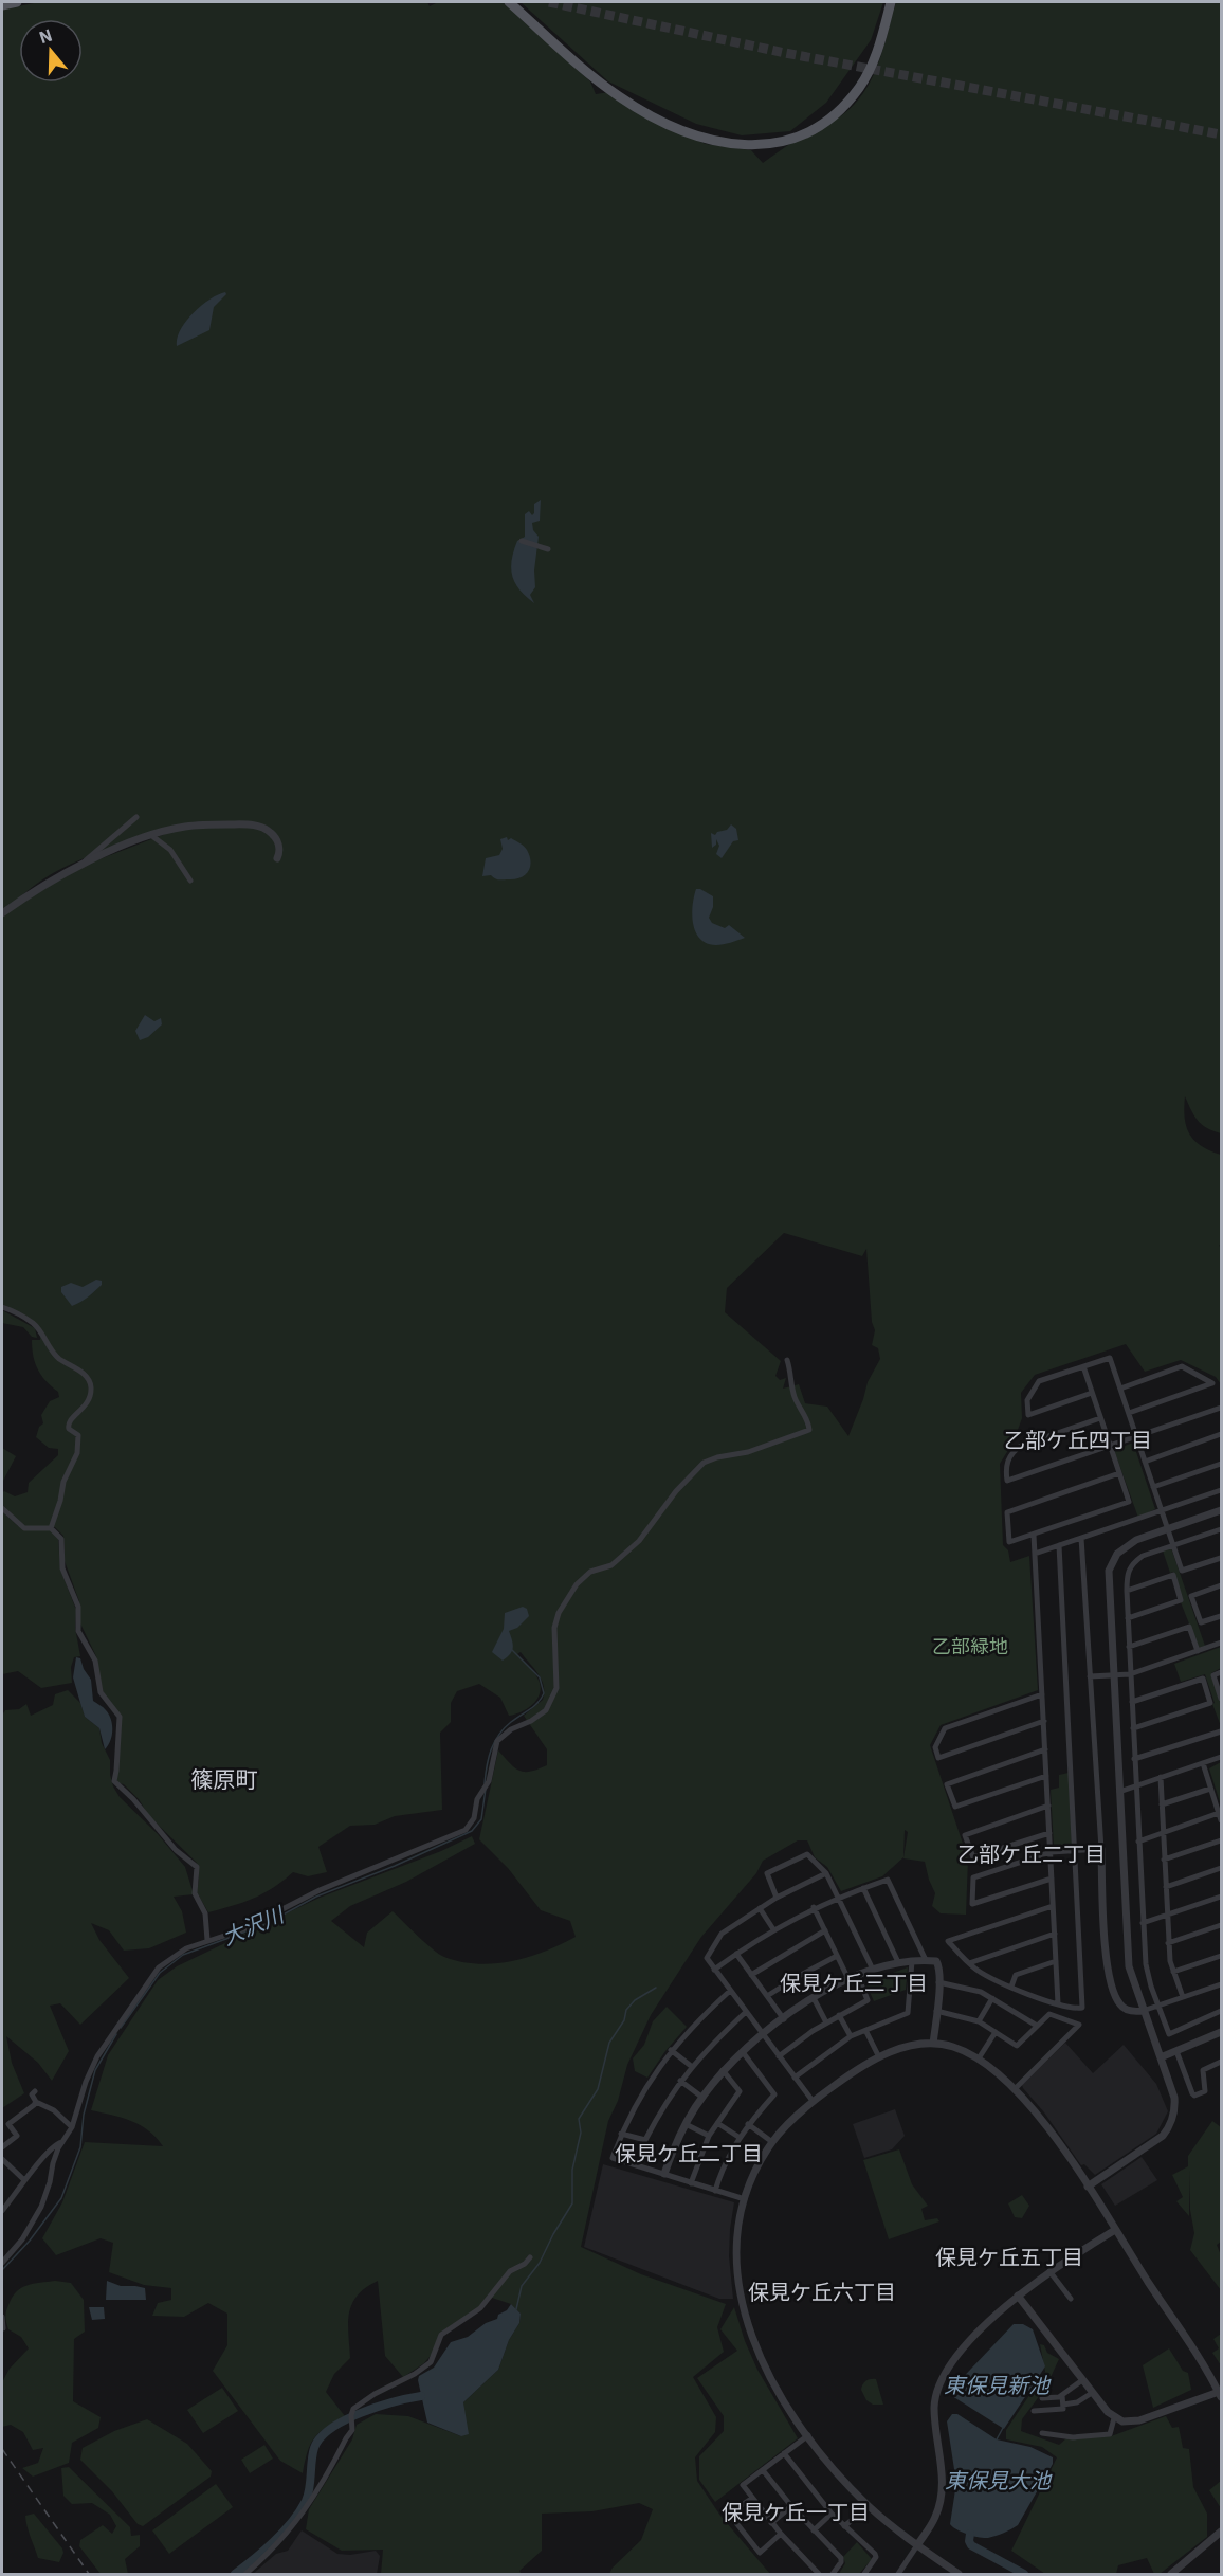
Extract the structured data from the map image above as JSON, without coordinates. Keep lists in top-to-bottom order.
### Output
{
  "districts": [
    "乙部ケ丘四丁目",
    "篠原町",
    "乙部ケ丘二丁目",
    "保見ケ丘三丁目",
    "保見ケ丘二丁目",
    "保見ケ丘五丁目",
    "保見ケ丘六丁目",
    "保見ケ丘一丁目"
  ],
  "water": ["大沢川", "東保見新池", "東保見大池"],
  "parks": ["乙部緑地"],
  "north": "top"
}
